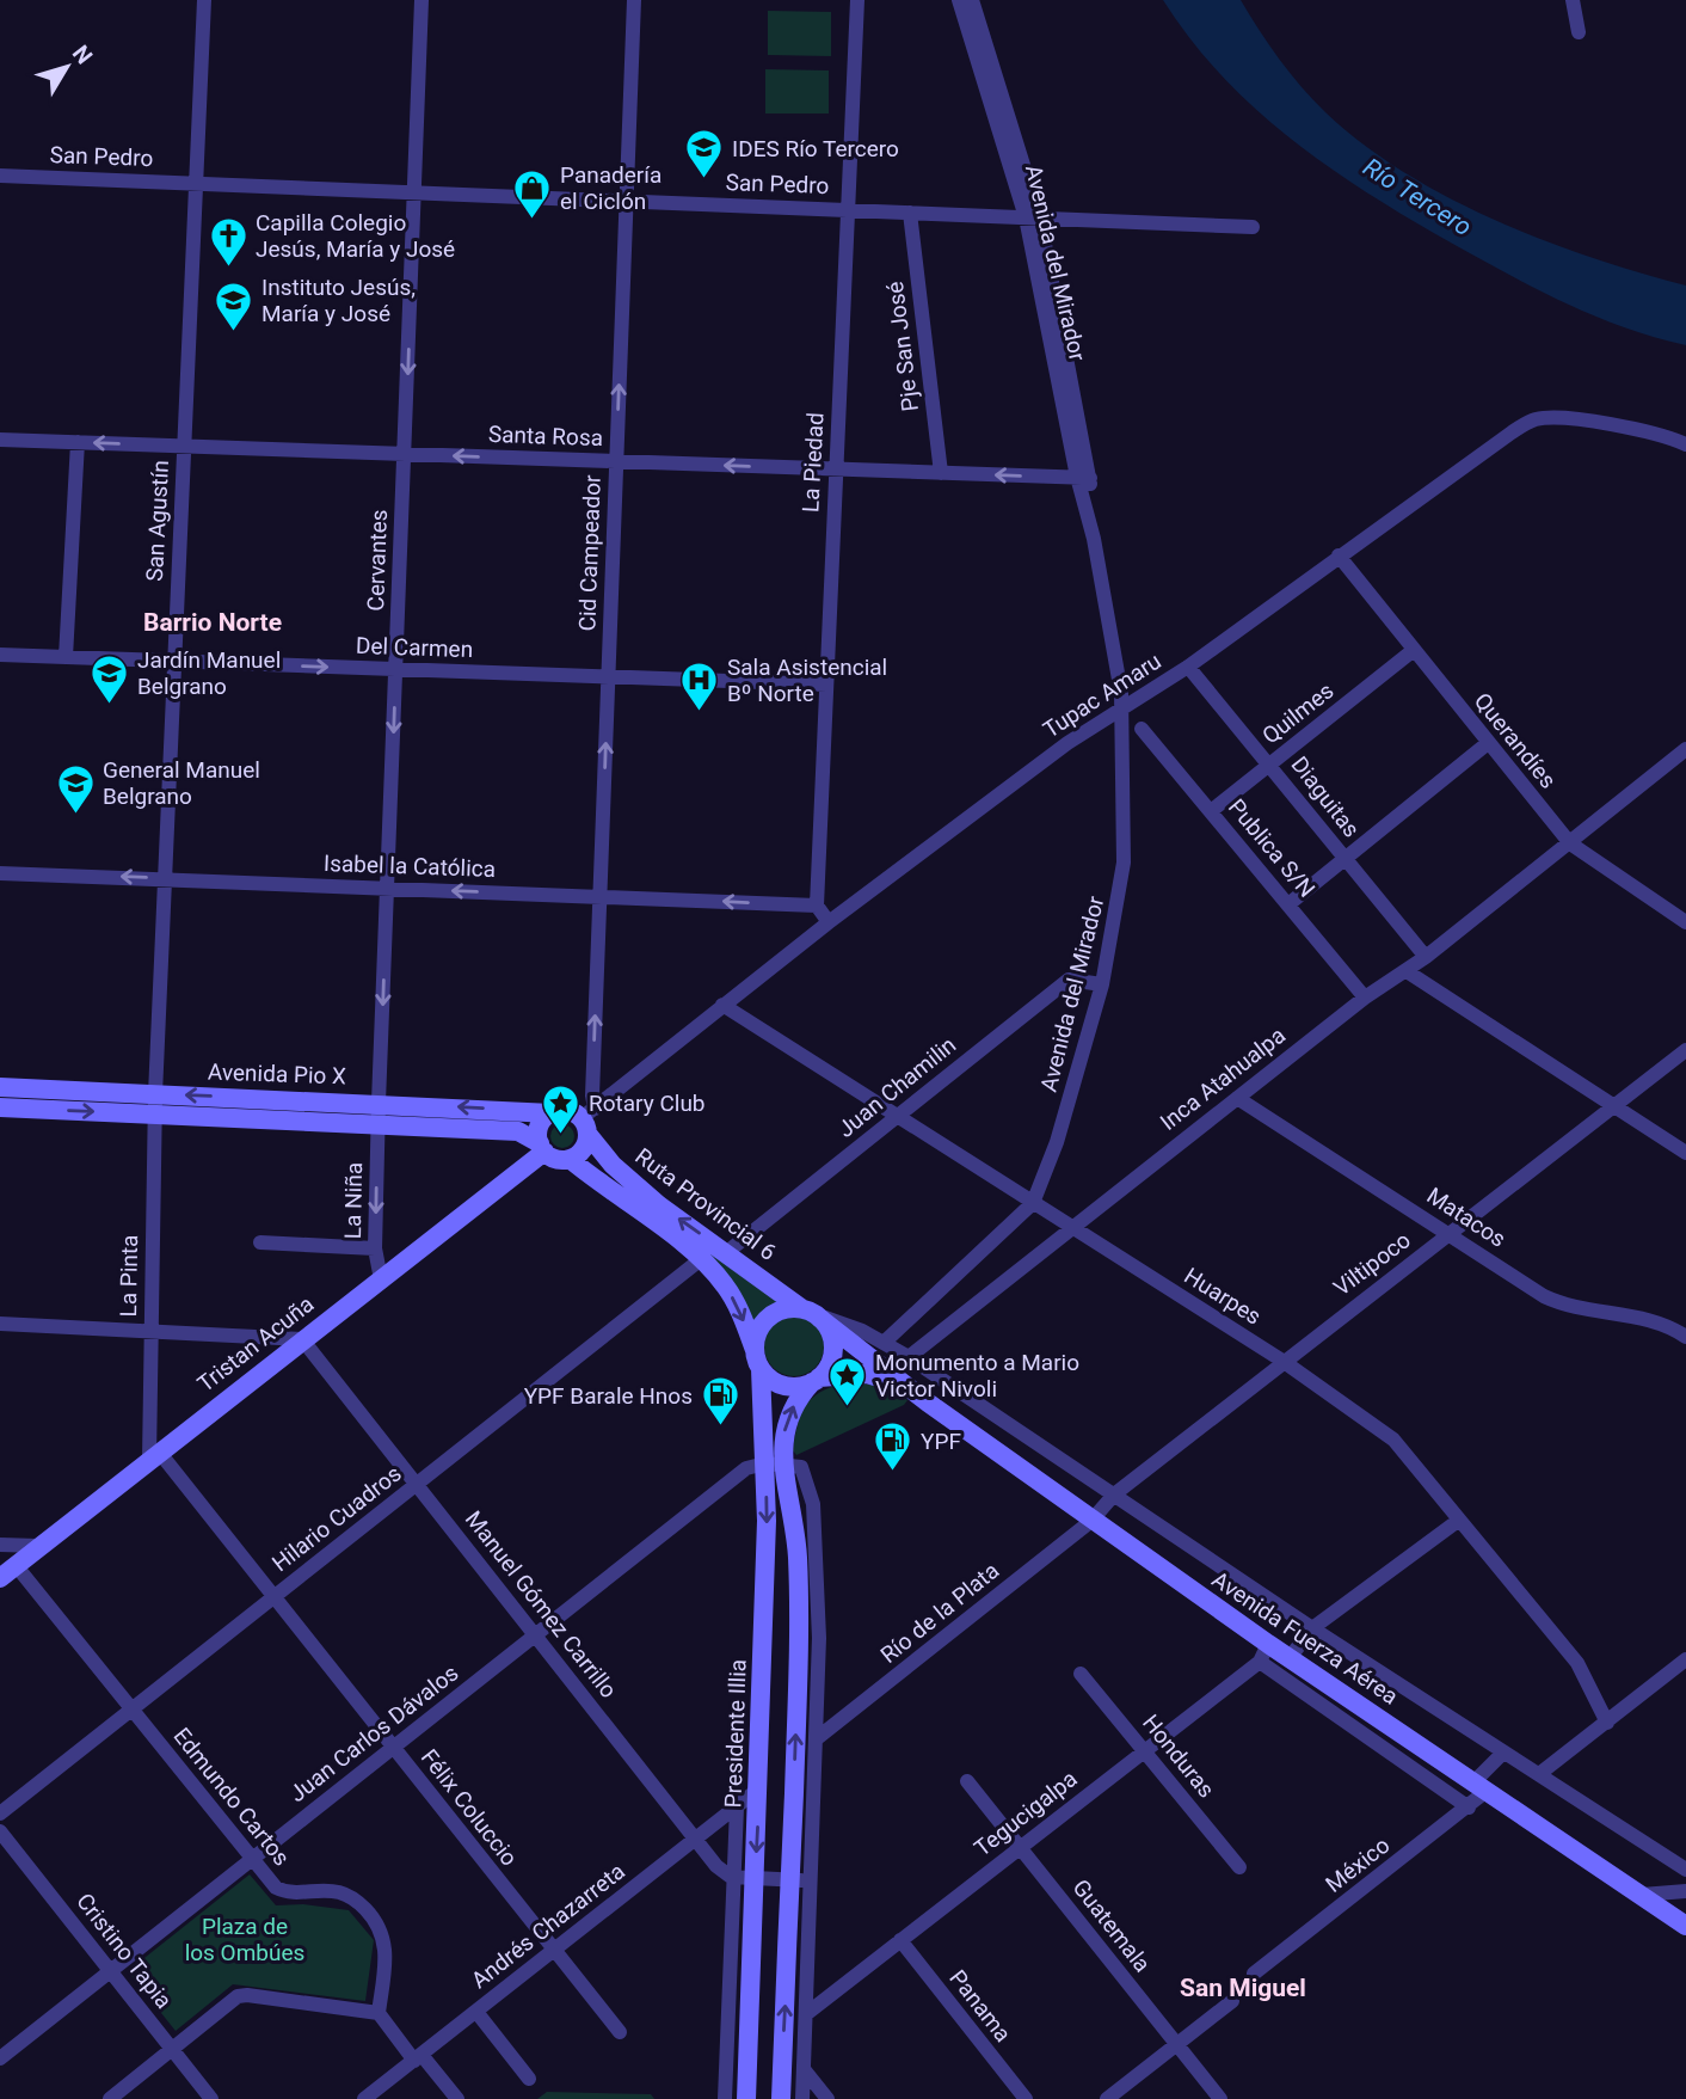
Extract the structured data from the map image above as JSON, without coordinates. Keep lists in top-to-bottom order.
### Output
{
  "streets": {
    "main road": [
      "Avenida Pio X",
      "Ruta Provincial 6",
      "Tristan Acuña",
      "Avenida Fuerza Aérea",
      "Presidente Illia"
    ],
    "street": [
      "San Pedro",
      "Avenida del Mirador",
      "Pje San José",
      "Santa Rosa",
      "La Piedad",
      "San Agustín",
      "Cid Campeador",
      "Cervantes",
      "Del Carmen",
      "Tupac Amaru",
      "Quilmes",
      "Querandíes",
      "Diaguitas",
      "Publica S/N",
      "Isabel la Católica",
      "Inca Atahualpa",
      "Juan Chamilin",
      "La Niña",
      "Matacos",
      "Viltipoco",
      "La Pinta",
      "Huarpes",
      "Hilario Cuadros",
      "Manuel Gómez Carrillo",
      "Río de la Plata",
      "Juan Carlos Dávalos",
      "Honduras",
      "Edmundo Cartos",
      "Félix Coluccio",
      "Tegucigalpa",
      "México",
      "Andrés Chazarreta",
      "Guatemala",
      "Cristino Tapia",
      "Panama"
    ]
  },
  "crossings": [
    ["San Pedro", "Avenida del Mirador"],
    ["San Pedro", "Pje San José"],
    ["San Pedro", "La Piedad"],
    ["San Pedro", "San Agustín"],
    ["San Pedro", "Cid Campeador"],
    ["San Pedro", "Cervantes"],
    ["Avenida del Mirador", "Santa Rosa"],
    ["Avenida del Mirador", "Tupac Amaru"],
    ["Avenida del Mirador", "Juan Chamilin"],
    ["Avenida del Mirador", "Huarpes"],
    ["Pje San José", "Santa Rosa"],
    ["Santa Rosa", "La Piedad"],
    ["Santa Rosa", "San Agustín"],
    ["Santa Rosa", "Cid Campeador"],
    ["Santa Rosa", "Cervantes"],
    ["La Piedad", "Del Carmen"],
    ["La Piedad", "Isabel la Católica"],
    ["San Agustín", "Del Carmen"],
    ["San Agustín", "Isabel la Católica"],
    ["San Agustín", "Avenida Pio X"],
    ["San Agustín", "La Pinta"],
    ["Cid Campeador", "Del Carmen"],
    ["Cid Campeador", "Tupac Amaru"],
    ["Cid Campeador", "Isabel la Católica"],
    ["Cid Campeador", "Avenida Pio X"],
    ["Cid Campeador", "Ruta Provincial 6"],
    ["Cid Campeador", "Tristan Acuña"],
    ["Cervantes", "Del Carmen"],
    ["Cervantes", "Isabel la Católica"],
    ["Cervantes", "Avenida Pio X"],
    ["Cervantes", "La Niña"],
    ["Tupac Amaru", "Querandíes"],
    ["Tupac Amaru", "Diaguitas"],
    ["Tupac Amaru", "Avenida Pio X"],
    ["Tupac Amaru", "Ruta Provincial 6"],
    ["Tupac Amaru", "Huarpes"],
    ["Tupac Amaru", "Tristan Acuña"],
    ["Quilmes", "Querandíes"],
    ["Quilmes", "Diaguitas"],
    ["Quilmes", "Publica S/N"],
    ["Querandíes", "Inca Atahualpa"],
    ["Diaguitas", "Inca Atahualpa"],
    ["Publica S/N", "Inca Atahualpa"],
    ["Avenida Pio X", "La Niña"],
    ["Avenida Pio X", "Ruta Provincial 6"],
    ["Avenida Pio X", "La Pinta"],
    ["Avenida Pio X", "Tristan Acuña"],
    ["Inca Atahualpa", "Matacos"],
    ["Inca Atahualpa", "Huarpes"],
    ["Juan Chamilin", "Ruta Provincial 6"],
    ["Juan Chamilin", "Huarpes"],
    ["La Niña", "Tristan Acuña"],
    ["Ruta Provincial 6", "Tristan Acuña"],
    ["Ruta Provincial 6", "Hilario Cuadros"],
    ["Ruta Provincial 6", "Avenida Fuerza Aérea"],
    ["Ruta Provincial 6", "Presidente Illia"],
    ["Matacos", "Viltipoco"],
    ["Viltipoco", "Huarpes"],
    ["Viltipoco", "Río de la Plata"],
    ["Viltipoco", "Avenida Fuerza Aérea"],
    ["La Pinta", "Tristan Acuña"],
    ["La Pinta", "Félix Coluccio"],
    ["Tristan Acuña", "Manuel Gómez Carrillo"],
    ["Tristan Acuña", "Edmundo Cartos"],
    ["Tristan Acuña", "Félix Coluccio"],
    ["Hilario Cuadros", "Manuel Gómez Carrillo"],
    ["Hilario Cuadros", "Edmundo Cartos"],
    ["Hilario Cuadros", "Félix Coluccio"],
    ["Manuel Gómez Carrillo", "Juan Carlos Dávalos"],
    ["Manuel Gómez Carrillo", "Andrés Chazarreta"],
    ["Río de la Plata", "Avenida Fuerza Aérea"],
    ["Avenida Fuerza Aérea", "Tegucigalpa"],
    ["Avenida Fuerza Aérea", "México"],
    ["Juan Carlos Dávalos", "Presidente Illia"],
    ["Juan Carlos Dávalos", "Edmundo Cartos"],
    ["Juan Carlos Dávalos", "Félix Coluccio"],
    ["Juan Carlos Dávalos", "Cristino Tapia"],
    ["Presidente Illia", "Andrés Chazarreta"],
    ["Honduras", "Tegucigalpa"],
    ["Félix Coluccio", "Andrés Chazarreta"],
    ["Tegucigalpa", "Guatemala"],
    ["Tegucigalpa", "Panama"]
  ],
  "one_way": [
    "Santa Rosa",
    "Cid Campeador",
    "Cervantes",
    "Isabel la Católica",
    "La Niña"
  ],
  "districts": ["Barrio Norte", "San Miguel"],
  "water": ["Río Tercero"],
  "parks": ["Plaza de los Ombúes"],
  "places": {
    "school or university": [
      "IDES Río Tercero",
      "Instituto Jesús, María y José",
      "Jardín Manuel Belgrano",
      "General Manuel Belgrano"
    ],
    "shop": ["Panadería el Ciclón"],
    "church": ["Capilla Colegio Jesús, María y José"],
    "hospital": ["Sala Asistencial Bº Norte"],
    "place": ["Rotary Club", "Monumento a Mario Victor Nivoli"],
    "fuel station": ["YPF Barale Hnos", "YPF"]
  },
  "north": "top right"
}
